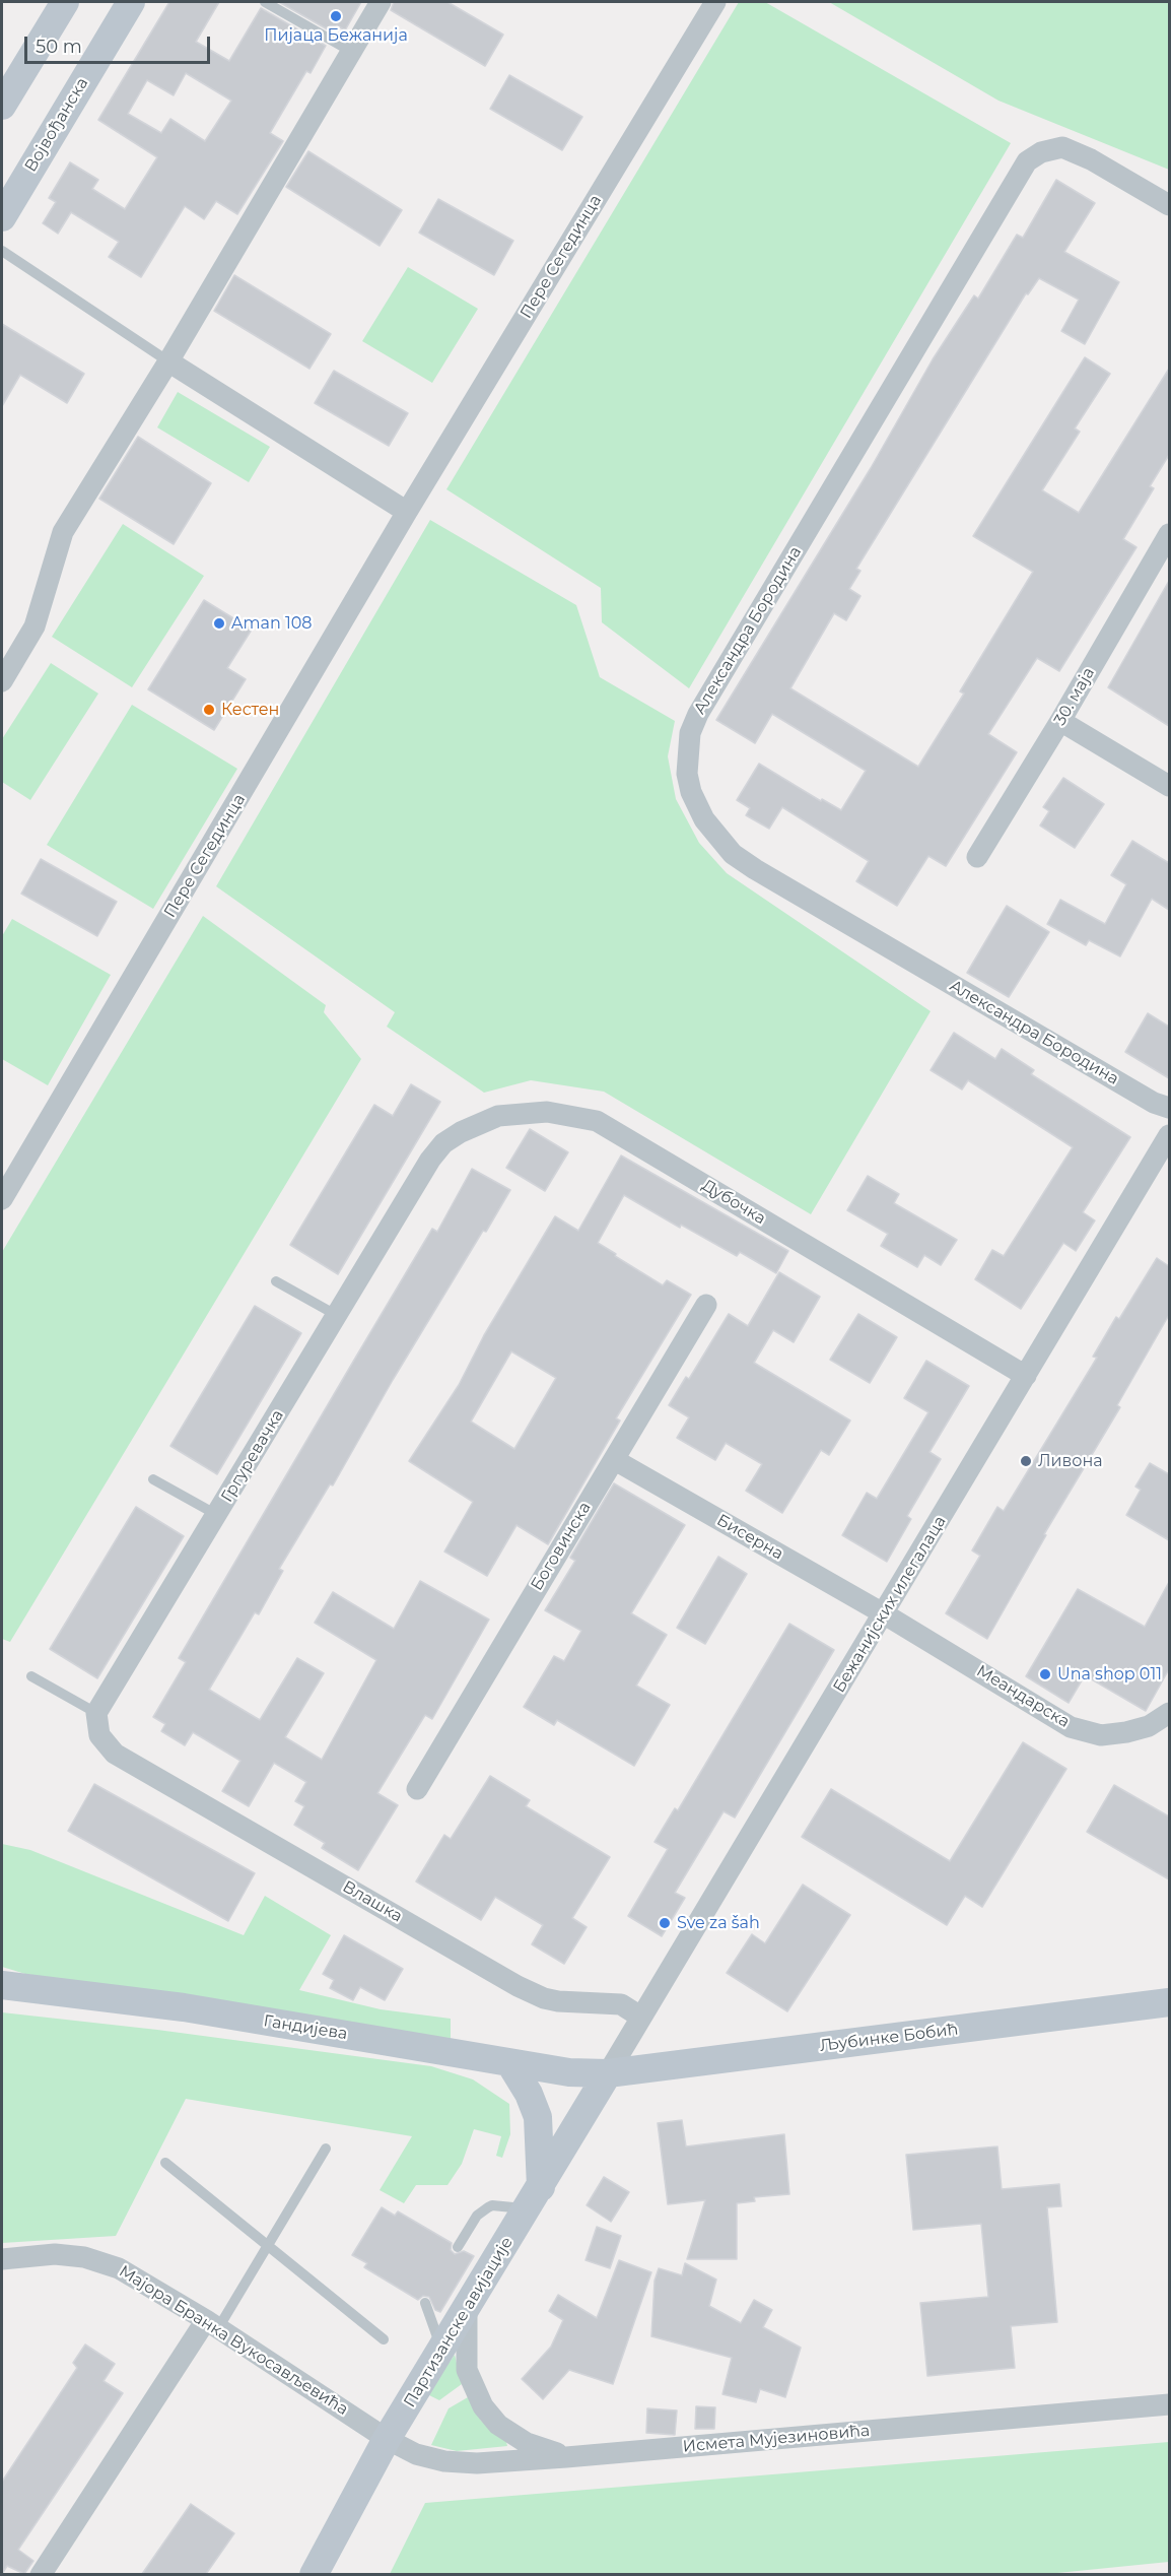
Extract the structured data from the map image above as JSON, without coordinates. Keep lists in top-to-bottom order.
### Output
{
  "streets": {
    "main road": [
      "Војвођанска",
      "Гандијева",
      "Љубинке Бобић",
      "Партизанске авијације"
    ],
    "street": [
      "Пере Сегединца",
      "Александра Бородина",
      "30. маја",
      "Дубочка",
      "Гргуревачка",
      "Бисерна",
      "Боговинска",
      "Бежанијских илегалаца",
      "Меандарска",
      "Влашка",
      "Мајора Бранка Вукосављевића",
      "Исмета Мујезиновића"
    ]
  },
  "crossings": [
    ["Дубочка", "Гргуревачка"],
    ["Дубочка", "Бежанијских илегалаца"],
    ["Гргуревачка", "Влашка"],
    ["Бисерна", "Боговинска"],
    ["Бисерна", "Бежанијских илегалаца"],
    ["Бисерна", "Меандарска"],
    ["Бежанијских илегалаца", "Меандарска"],
    ["Бежанијских илегалаца", "Влашка"],
    ["Бежанијских илегалаца", "Гандијева"],
    ["Бежанијских илегалаца", "Љубинке Бобић"],
    ["Бежанијских илегалаца", "Партизанске авијације"],
    ["Гандијева", "Љубинке Бобић"],
    ["Гандијева", "Партизанске авијације"],
    ["Љубинке Бобић", "Партизанске авијације"],
    ["Партизанске авијације", "Мајора Бранка Вукосављевића"],
    ["Партизанске авијације", "Исмета Мујезиновића"],
    ["Мајора Бранка Вукосављевића", "Исмета Мујезиновића"]
  ],
  "places": [
    "Пијаца Бежанија",
    "Aman 108",
    "Кестен",
    "Ливона",
    "Una shop 011",
    "Sve za šah"
  ],
  "scale_bar": "50 m"
}
